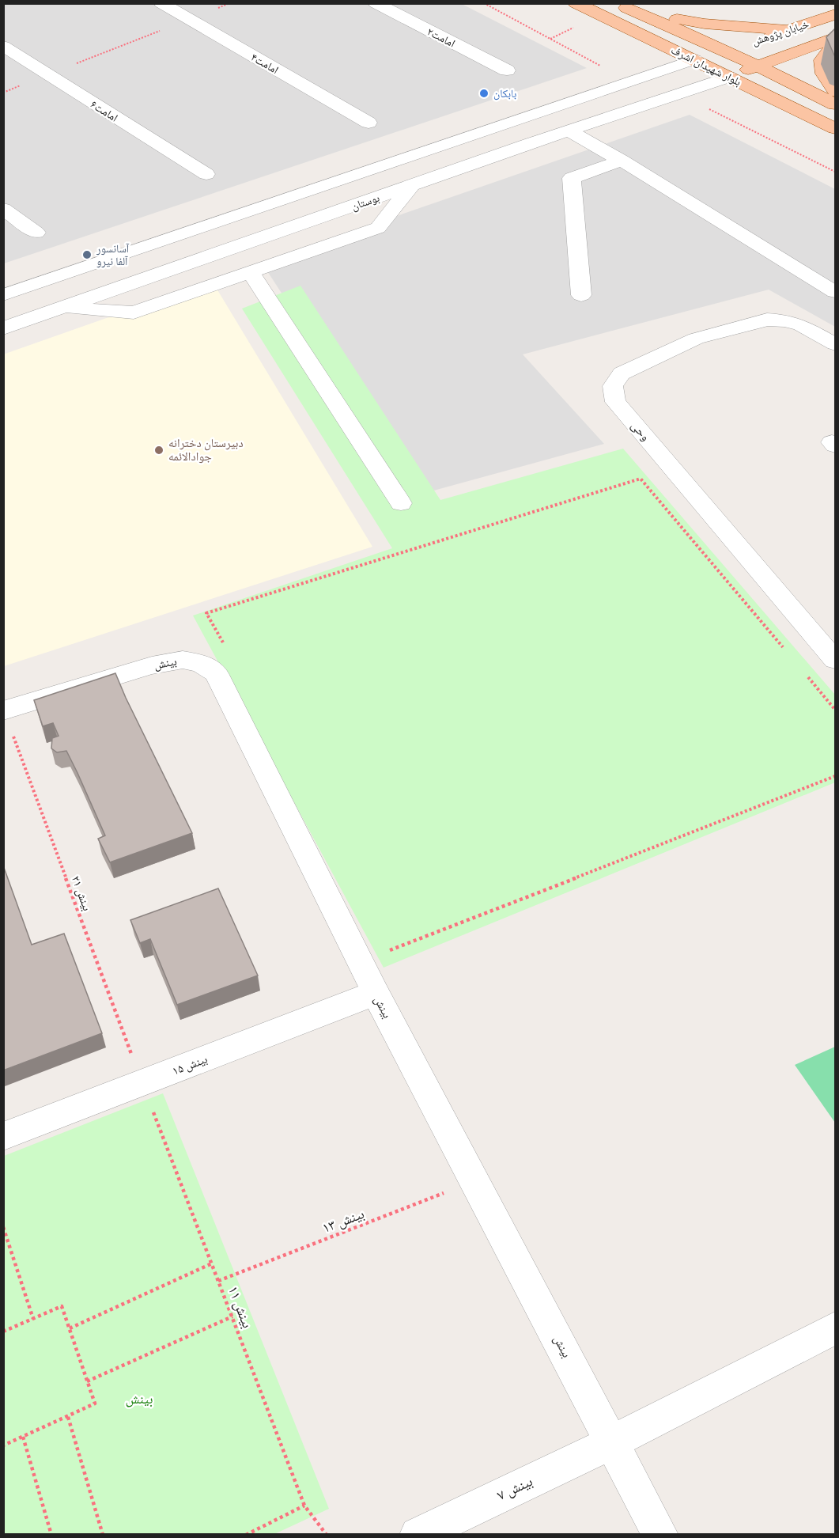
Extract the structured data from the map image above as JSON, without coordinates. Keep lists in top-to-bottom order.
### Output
{
  "streets": {
    "main road": ["خیابان پژوهش", "بلوار شهیدان اشرف"],
    "street": [
      "امامت۲",
      "امامت۴",
      "امامت۶",
      "بوستان",
      "وحی",
      "بینش",
      "بینش ۱۵",
      "بینش ۷"
    ],
    "path": ["بینش ۲۱", "بینش ۱۳", "بینش ۱۱"]
  },
  "crossings": [
    ["خیابان پژوهش", "بلوار شهیدان اشرف"],
    ["خیابان پژوهش", "بوستان"],
    ["بلوار شهیدان اشرف", "بوستان"],
    ["بینش", "بینش ۲۱"],
    ["بینش", "بینش ۱۵"],
    ["بینش", "بینش ۱۳"],
    ["بینش", "بینش ۷"],
    ["بینش ۲۱", "بینش ۱۵"],
    ["بینش ۲۱", "بینش ۱۱"],
    ["بینش ۱۵", "بینش ۱۱"],
    ["بینش ۱۳", "بینش ۱۱"]
  ],
  "parks": ["بینش"],
  "places": ["بابکان", "آسانسور آلفا نيرو", "دبیرستان دخترانه جوادالائمه"]
}
